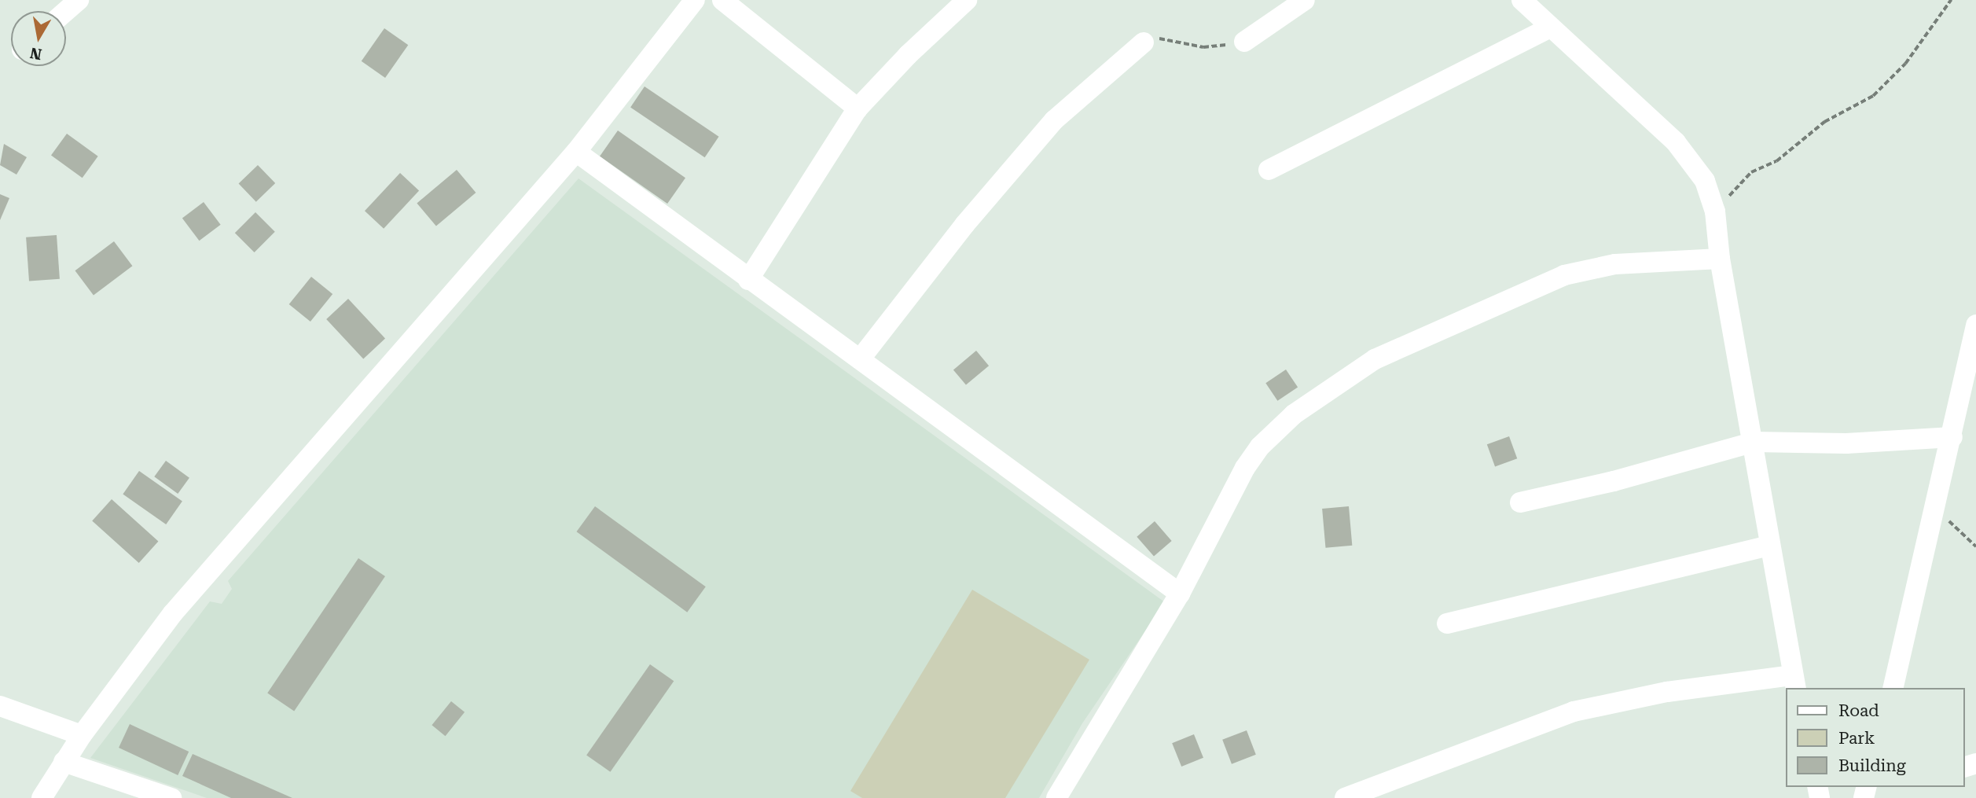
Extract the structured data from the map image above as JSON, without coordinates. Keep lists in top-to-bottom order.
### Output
{
  "legend": ["Road", "Park", "Building"],
  "north": "bottom"
}
